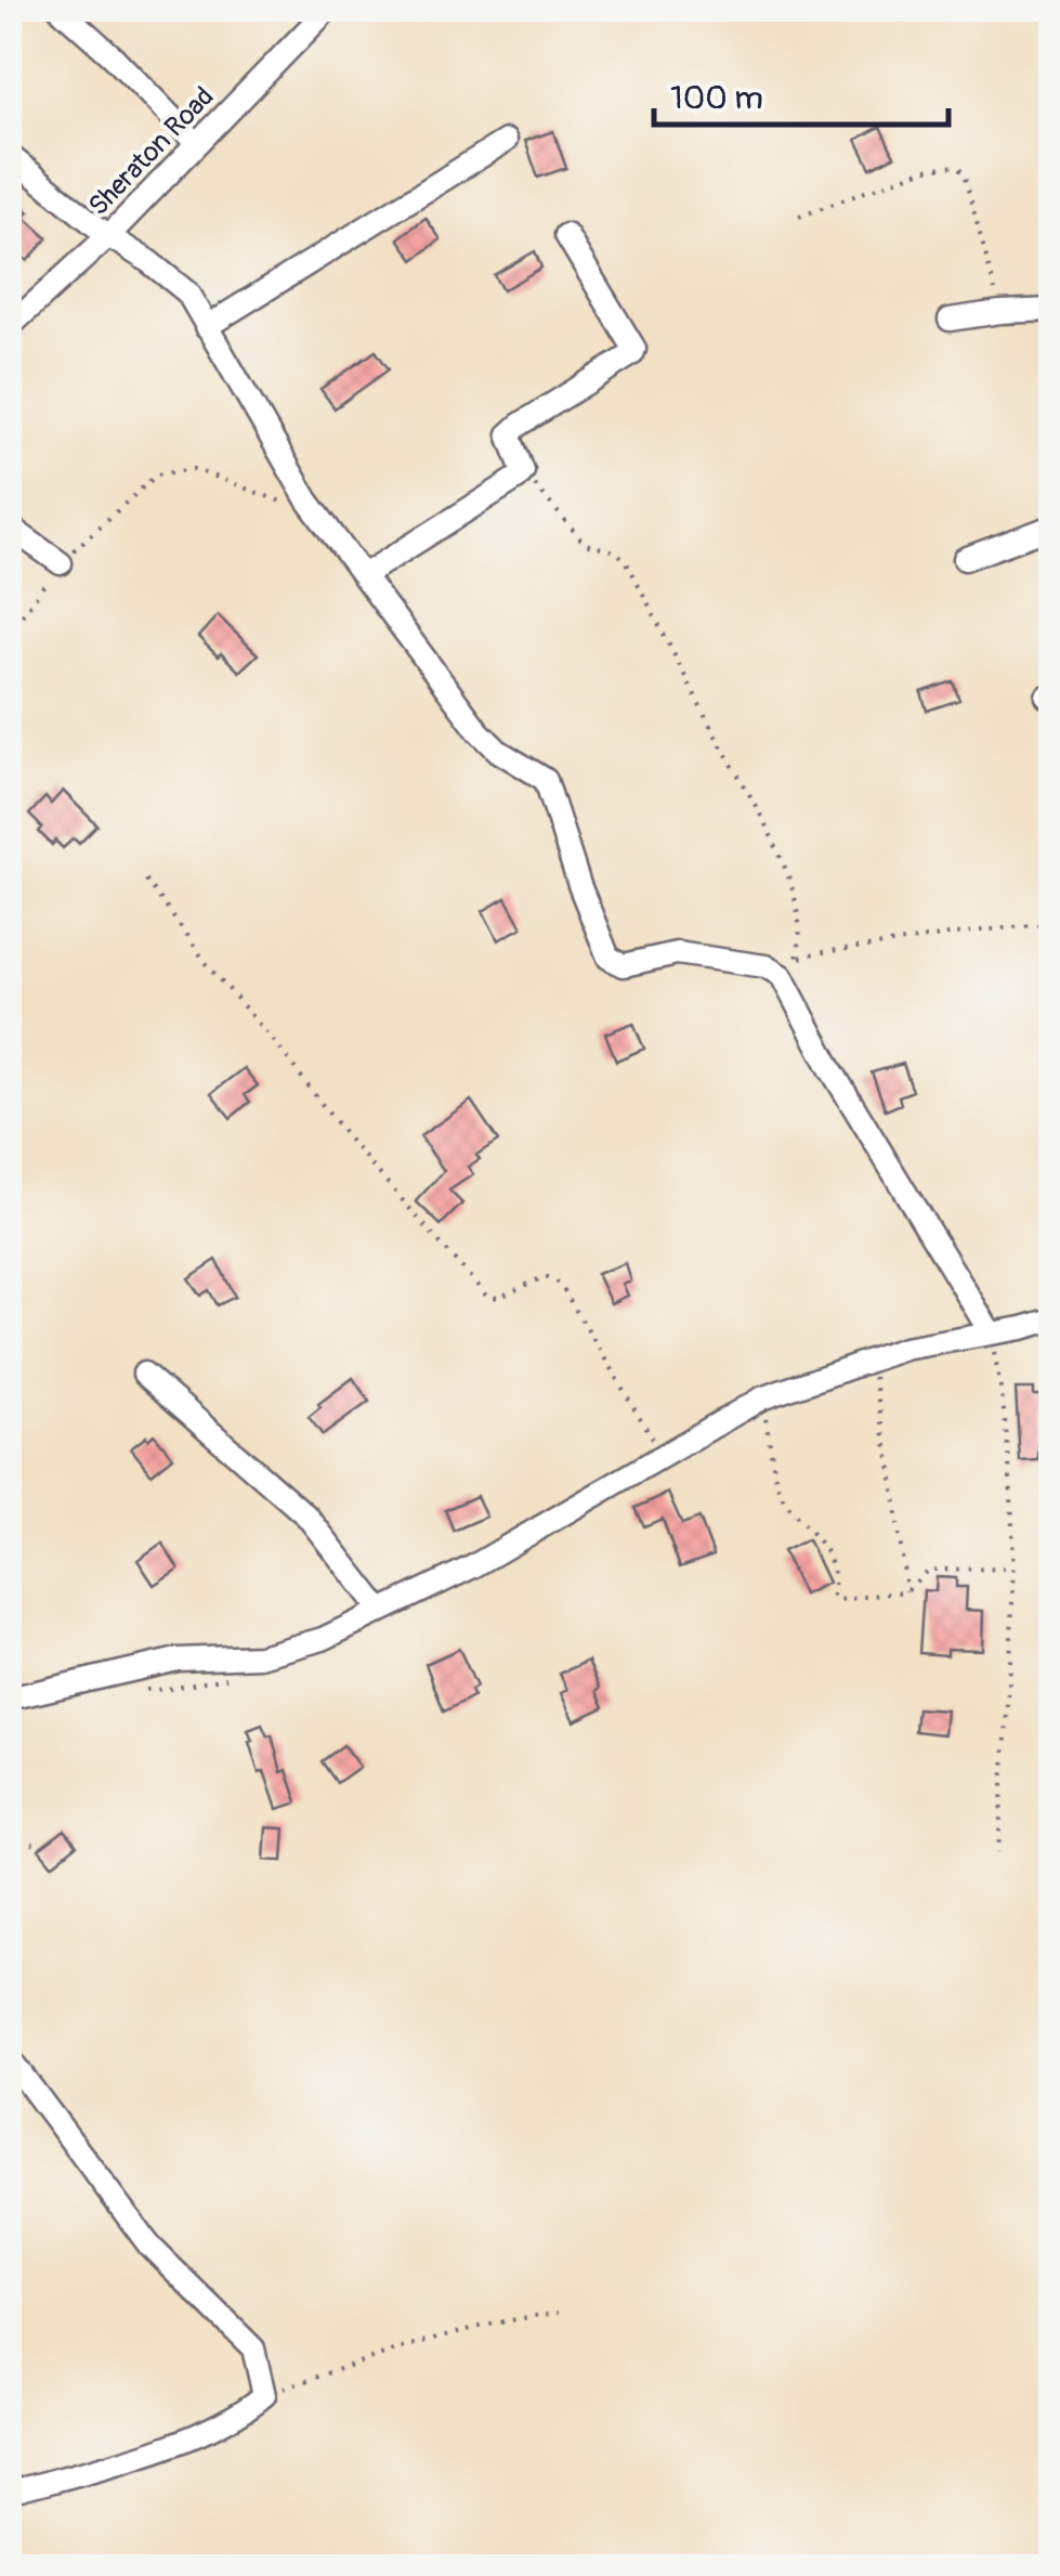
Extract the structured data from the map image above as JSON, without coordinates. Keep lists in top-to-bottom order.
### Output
{
  "streets": {
    "street": ["Sheraton Road"]
  },
  "scale_bar": "100 m"
}
